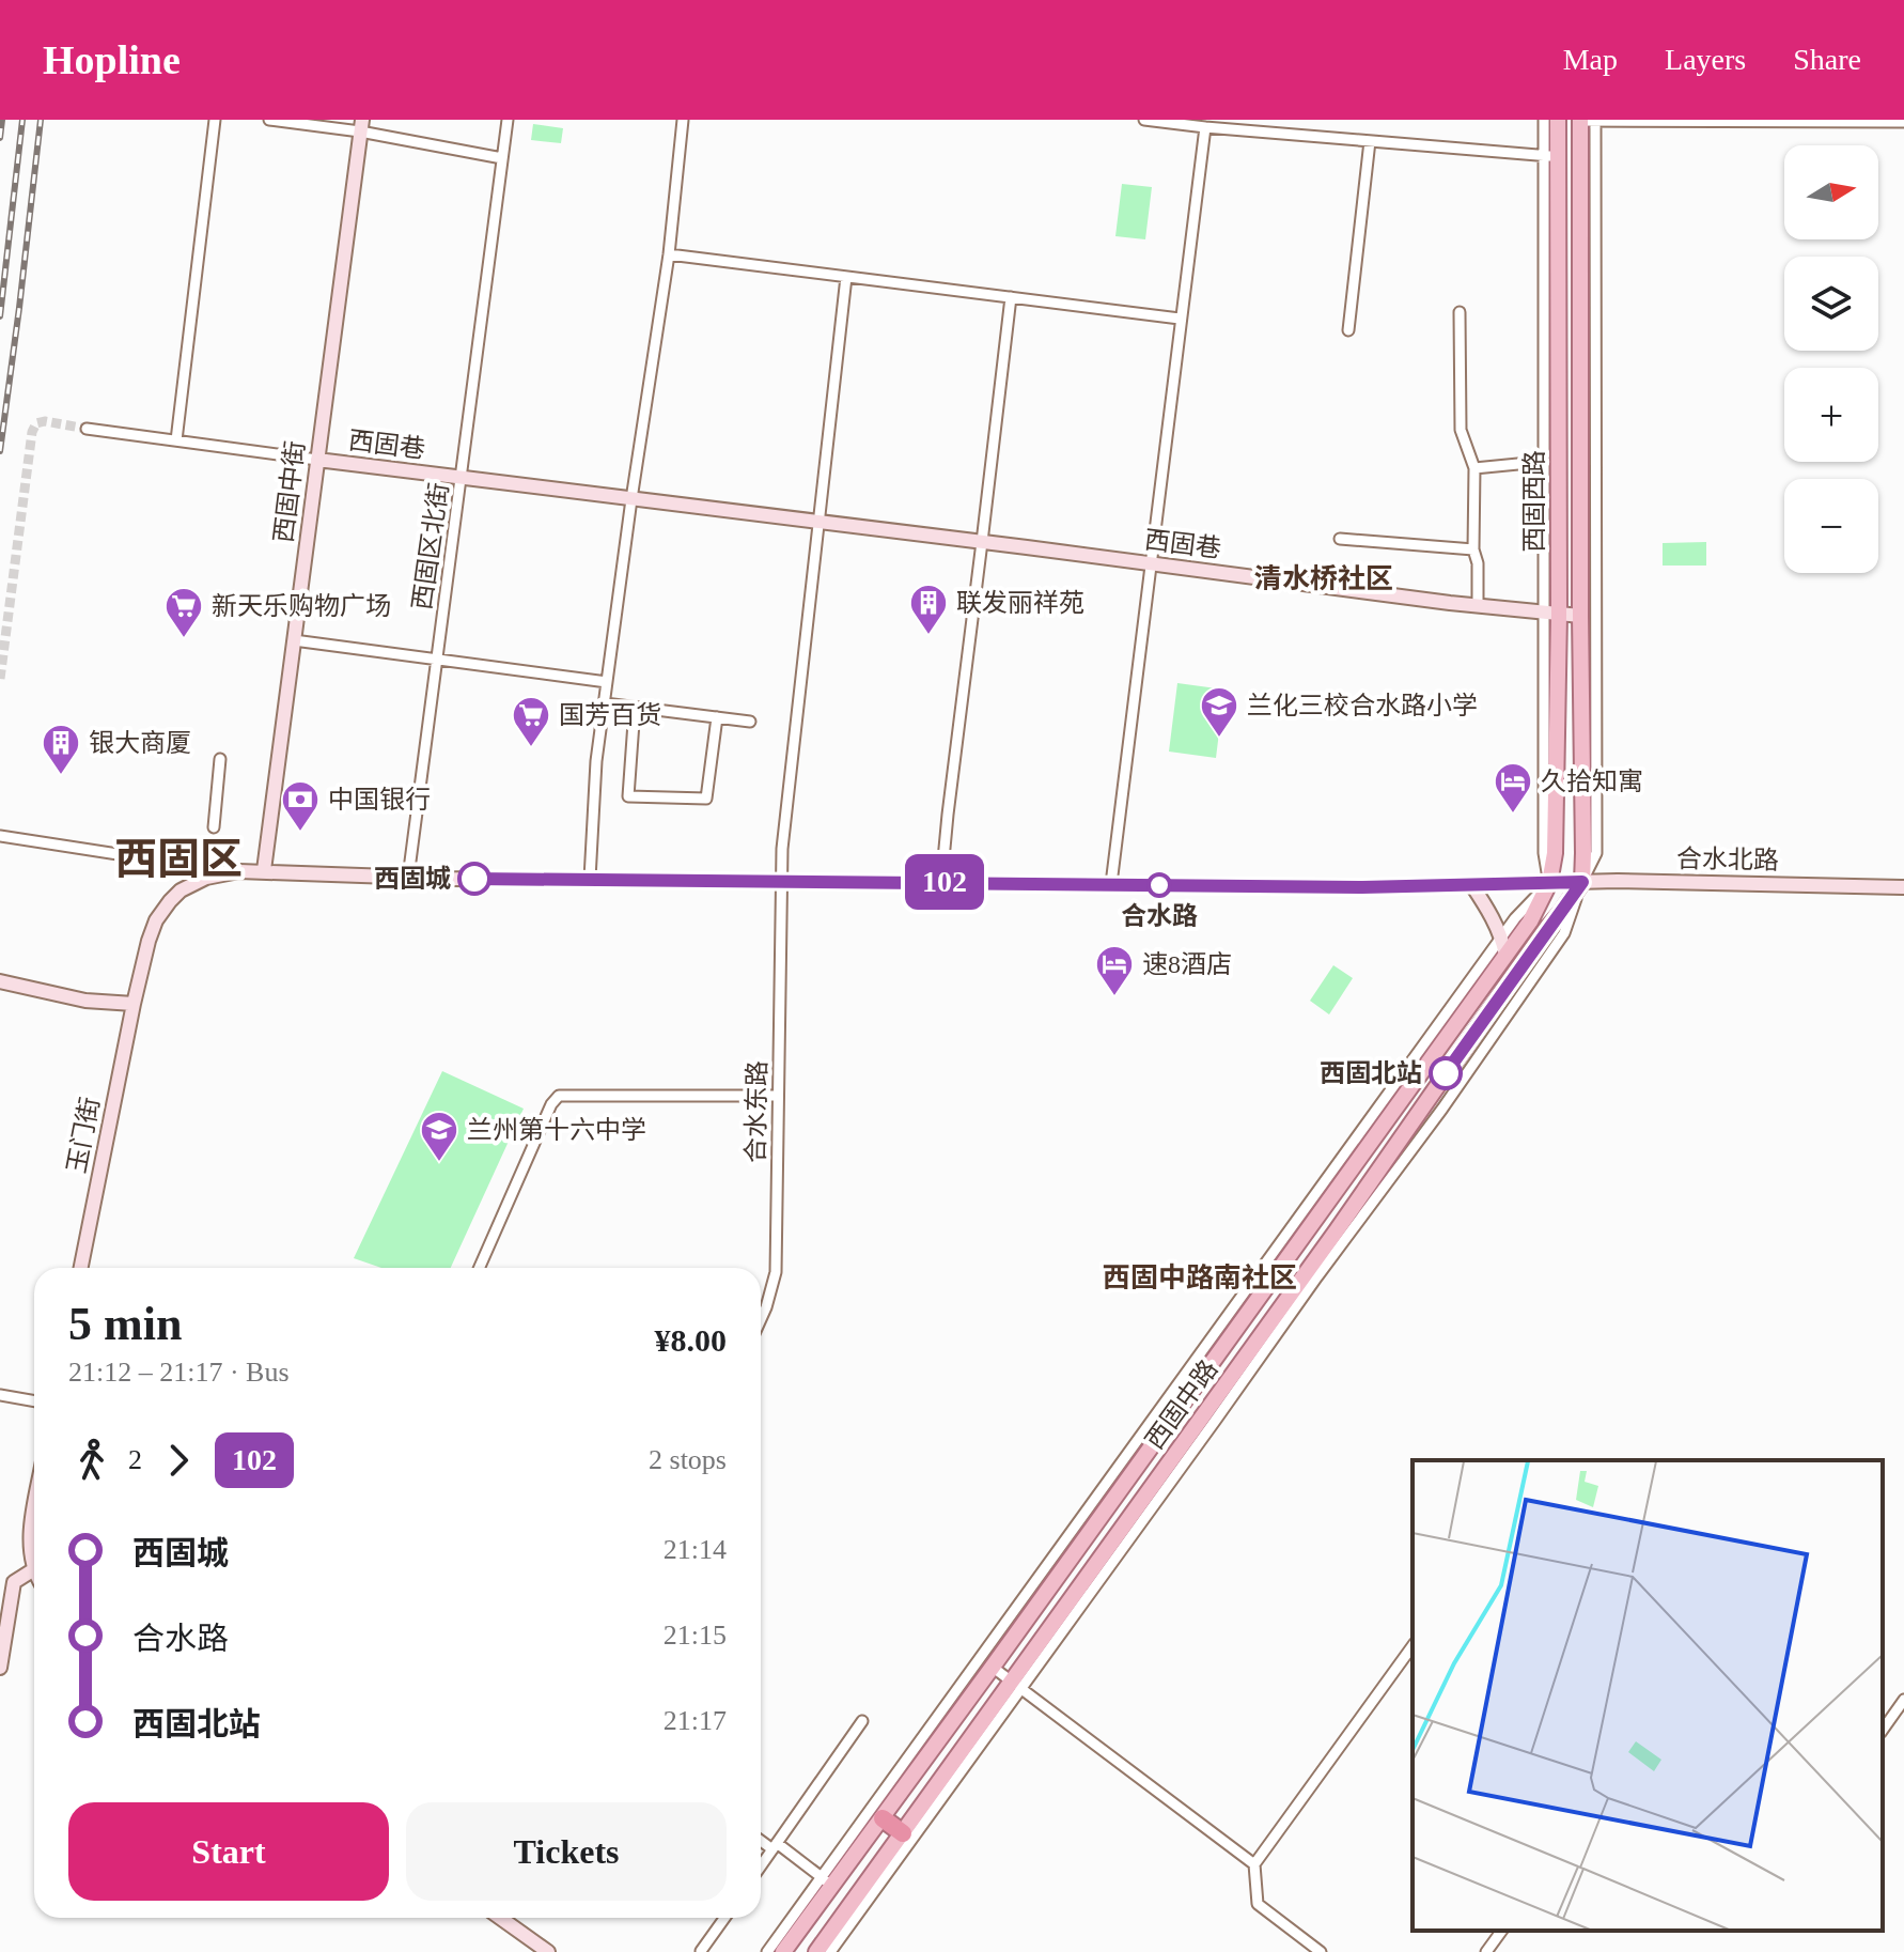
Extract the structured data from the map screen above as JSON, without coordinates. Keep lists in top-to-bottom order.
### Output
{
  "streets": {
    "main road": ["西固西路", "西固中路"],
    "street": [
      "西固巷",
      "西固中街",
      "西固区北街",
      "合水北路",
      "合水东路",
      "玉门街"
    ]
  },
  "crossings": [
    ["西固巷", "西固中街"],
    ["西固巷", "西固西路"],
    ["西固巷", "西固区北街"],
    ["西固巷", "合水东路"],
    ["西固中街", "合水北路"],
    ["西固西路", "合水北路"],
    ["西固西路", "西固中路"],
    ["西固区北街", "合水北路"],
    ["合水北路", "合水东路"],
    ["合水北路", "玉门街"],
    ["合水北路", "西固中路"]
  ],
  "districts": ["清水桥社区", "西固区", "西固中路南社区"],
  "places": {
    "building": ["联发丽祥苑", "银大商厦"],
    "supermarket": ["新天乐购物广场", "国芳百货"],
    "school or university": ["兰化三校合水路小学", "兰州第十六中学"],
    "hotel": ["久拾知寓", "速8酒店"],
    "bank": ["中国银行"],
    "other": ["西固城", "合水路", "西固北站"]
  },
  "lines": ["bus line 102"],
  "north": "right",
  "page": {
    "header": "Hopline",
    "nav": ["Map", "Layers", "Share"],
    "on_map": "102",
    "map_buttons": ["+", "−"],
    "heading": ["5 min", "21:12 – 21:17 · Bus", "¥8.00"],
    "legs": ["2", "102", "2 stops"],
    "list": [
      {
        "name": "西固城",
        "value": "21:14"
      },
      {
        "name": "合水路",
        "value": "21:15"
      },
      {
        "name": "西固北站",
        "value": "21:17"
      }
    ],
    "buttons": ["Start", "Tickets"]
  }
}
